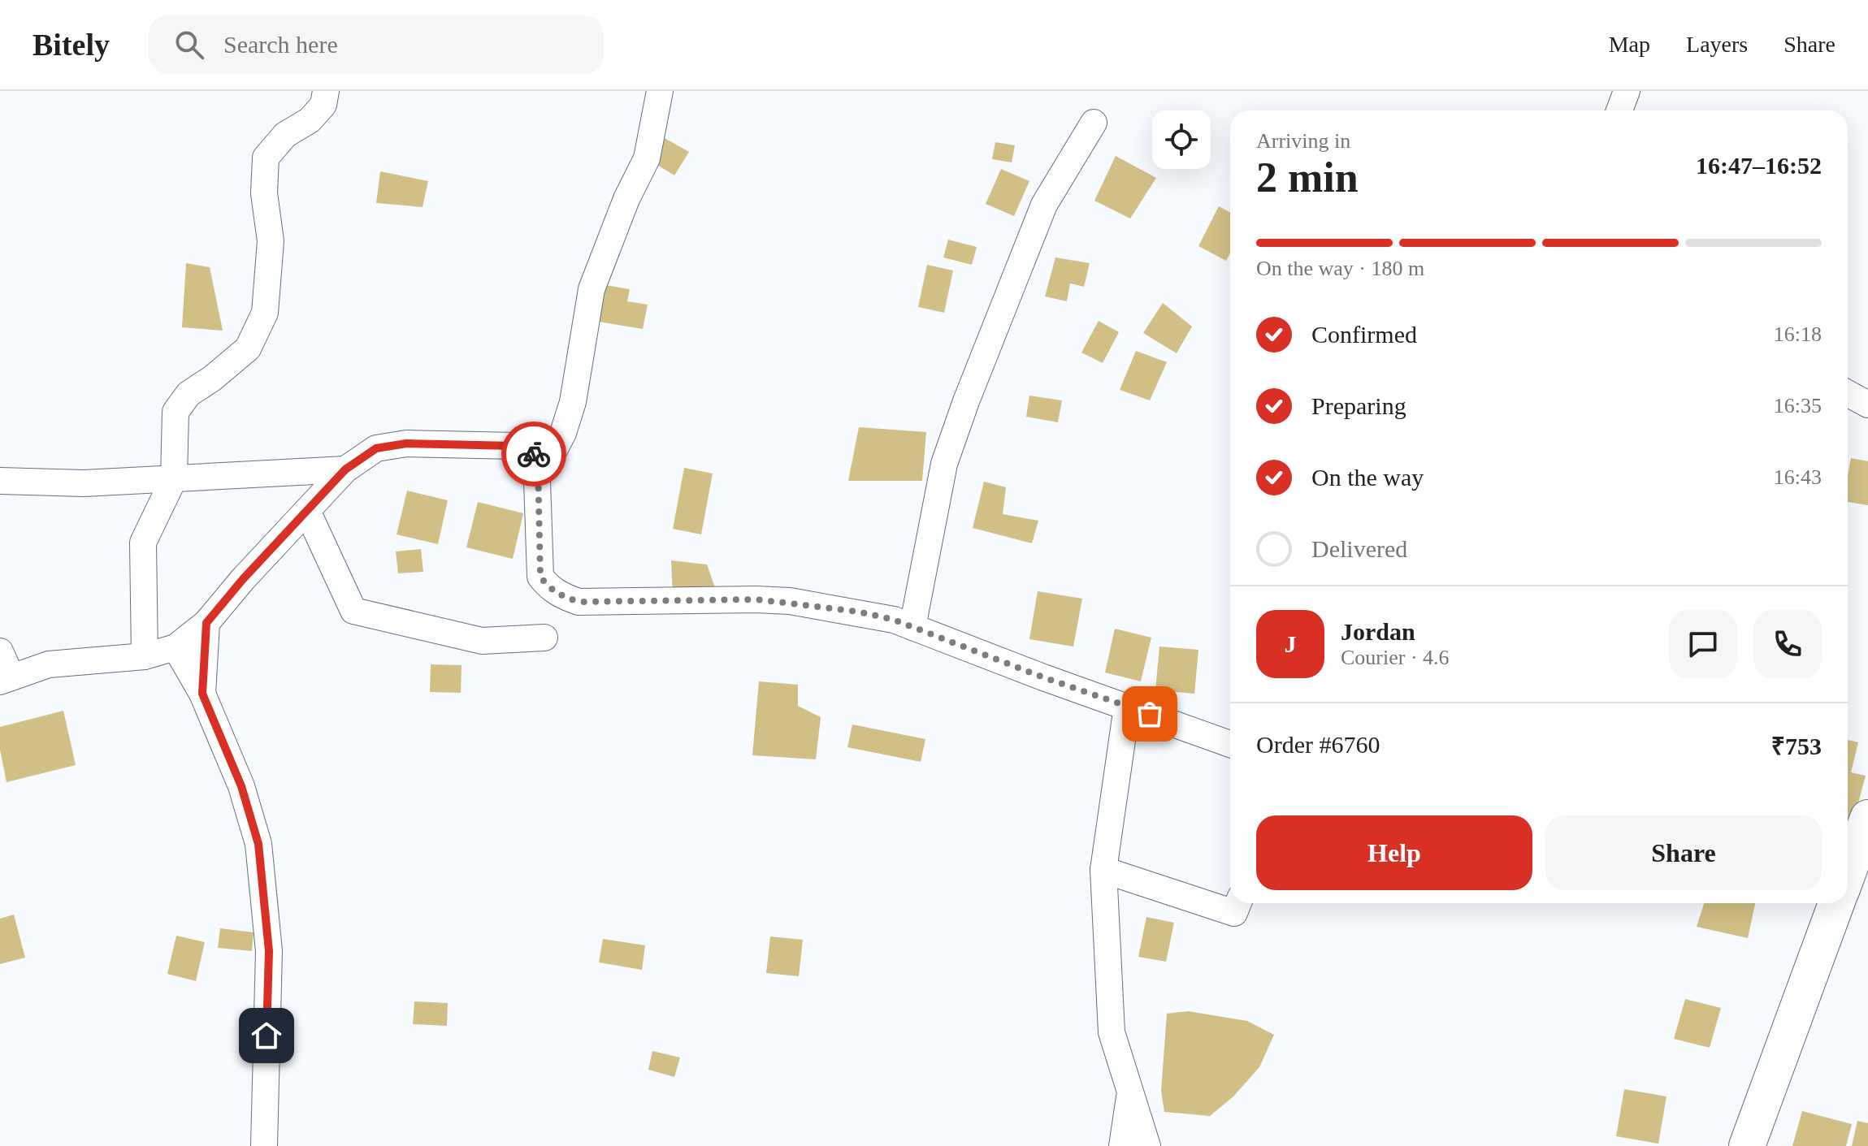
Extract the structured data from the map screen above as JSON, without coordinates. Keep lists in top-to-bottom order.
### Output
{
  "page": {
    "header": "Bitely",
    "search": "Search here",
    "nav": ["Map", "Layers", "Share"],
    "heading": ["2 min", "Arriving in", "16:47–16:52"],
    "panel": [
      "Jordan",
      "Courier · 4.6",
      "Order #6760",
      "₹753"
    ],
    "bar": "On the way · 180 m",
    "list": [
      ["Confirmed", "16:18"],
      ["Preparing", "16:35"],
      ["On the way", "16:43"],
      "Delivered"
    ],
    "round": "J",
    "buttons": ["Help", "Share"]
  }
}
